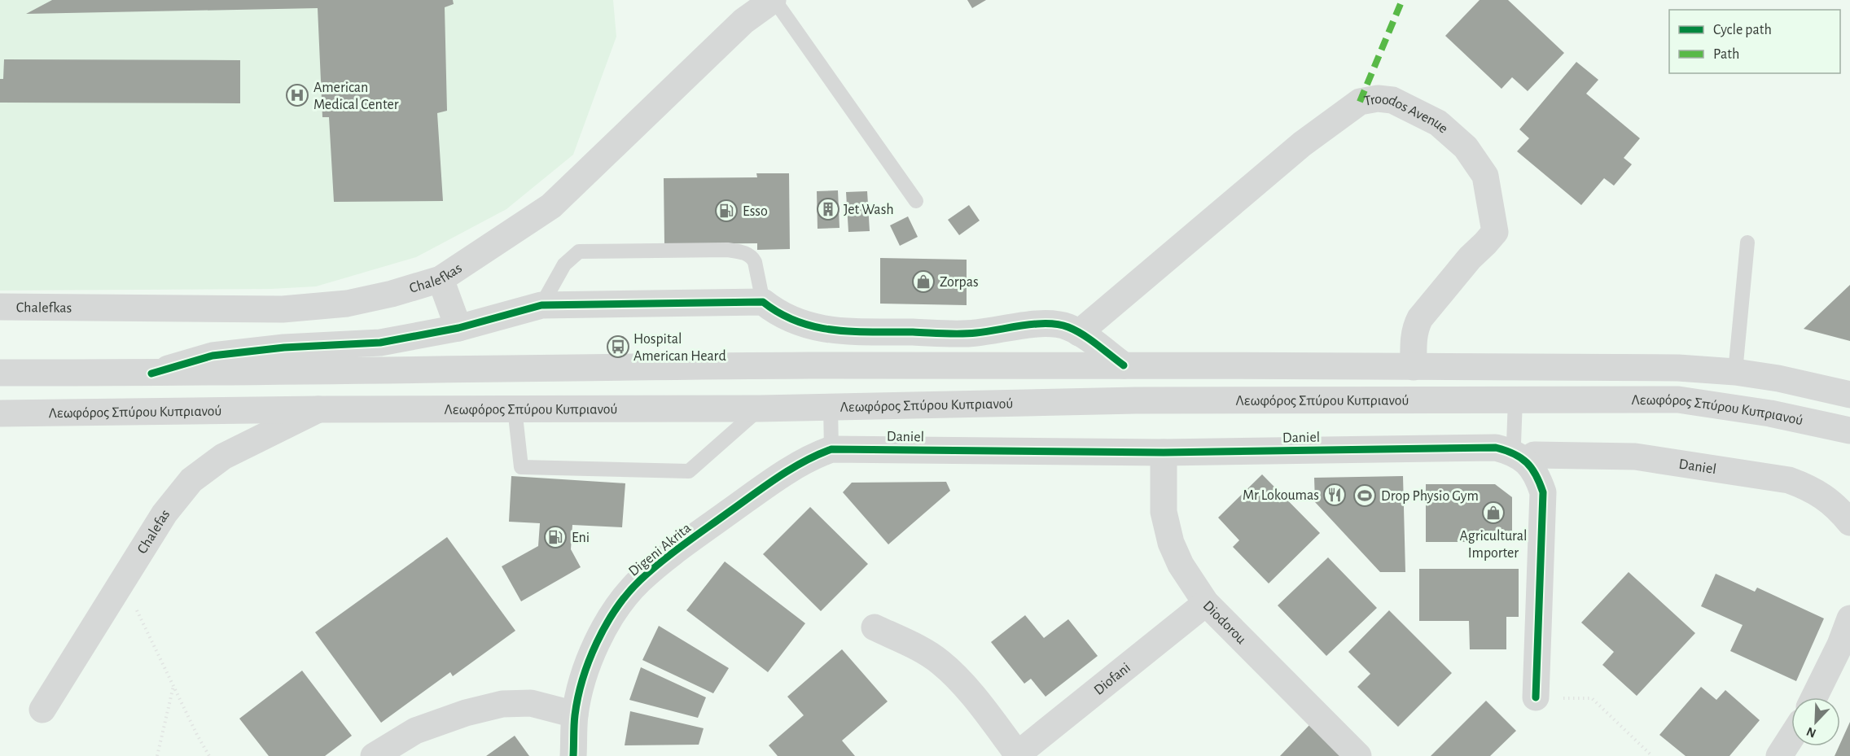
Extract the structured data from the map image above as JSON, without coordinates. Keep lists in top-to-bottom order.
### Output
{
  "streets": {
    "street": [
      "Troodos Avenue",
      "Chalefkas",
      "Λεωφόρος Σπύρου Κυπριανού",
      "Daniel",
      "Chalefas",
      "Digeni Akrita",
      "Diodorou",
      "Diofani"
    ]
  },
  "crossings": [
    ["Λεωφόρος Σπύρου Κυπριανού", "Chalefas"],
    ["Daniel", "Digeni Akrita"],
    ["Daniel", "Diodorou"],
    ["Diodorou", "Diofani"]
  ],
  "places": {
    "hospital": ["American Medical Center"],
    "building": ["Jet Wash"],
    "fuel station": ["Esso", "Eni"],
    "shop": ["Zorpas", "Agricultural Importer"],
    "bus stop": ["Hospital American Heard"],
    "restaurant": ["Mr Lokoumas"],
    "sports": ["Drop Physio Gym"]
  },
  "legend": ["Cycle path", "Path"],
  "north": "bottom left"
}
